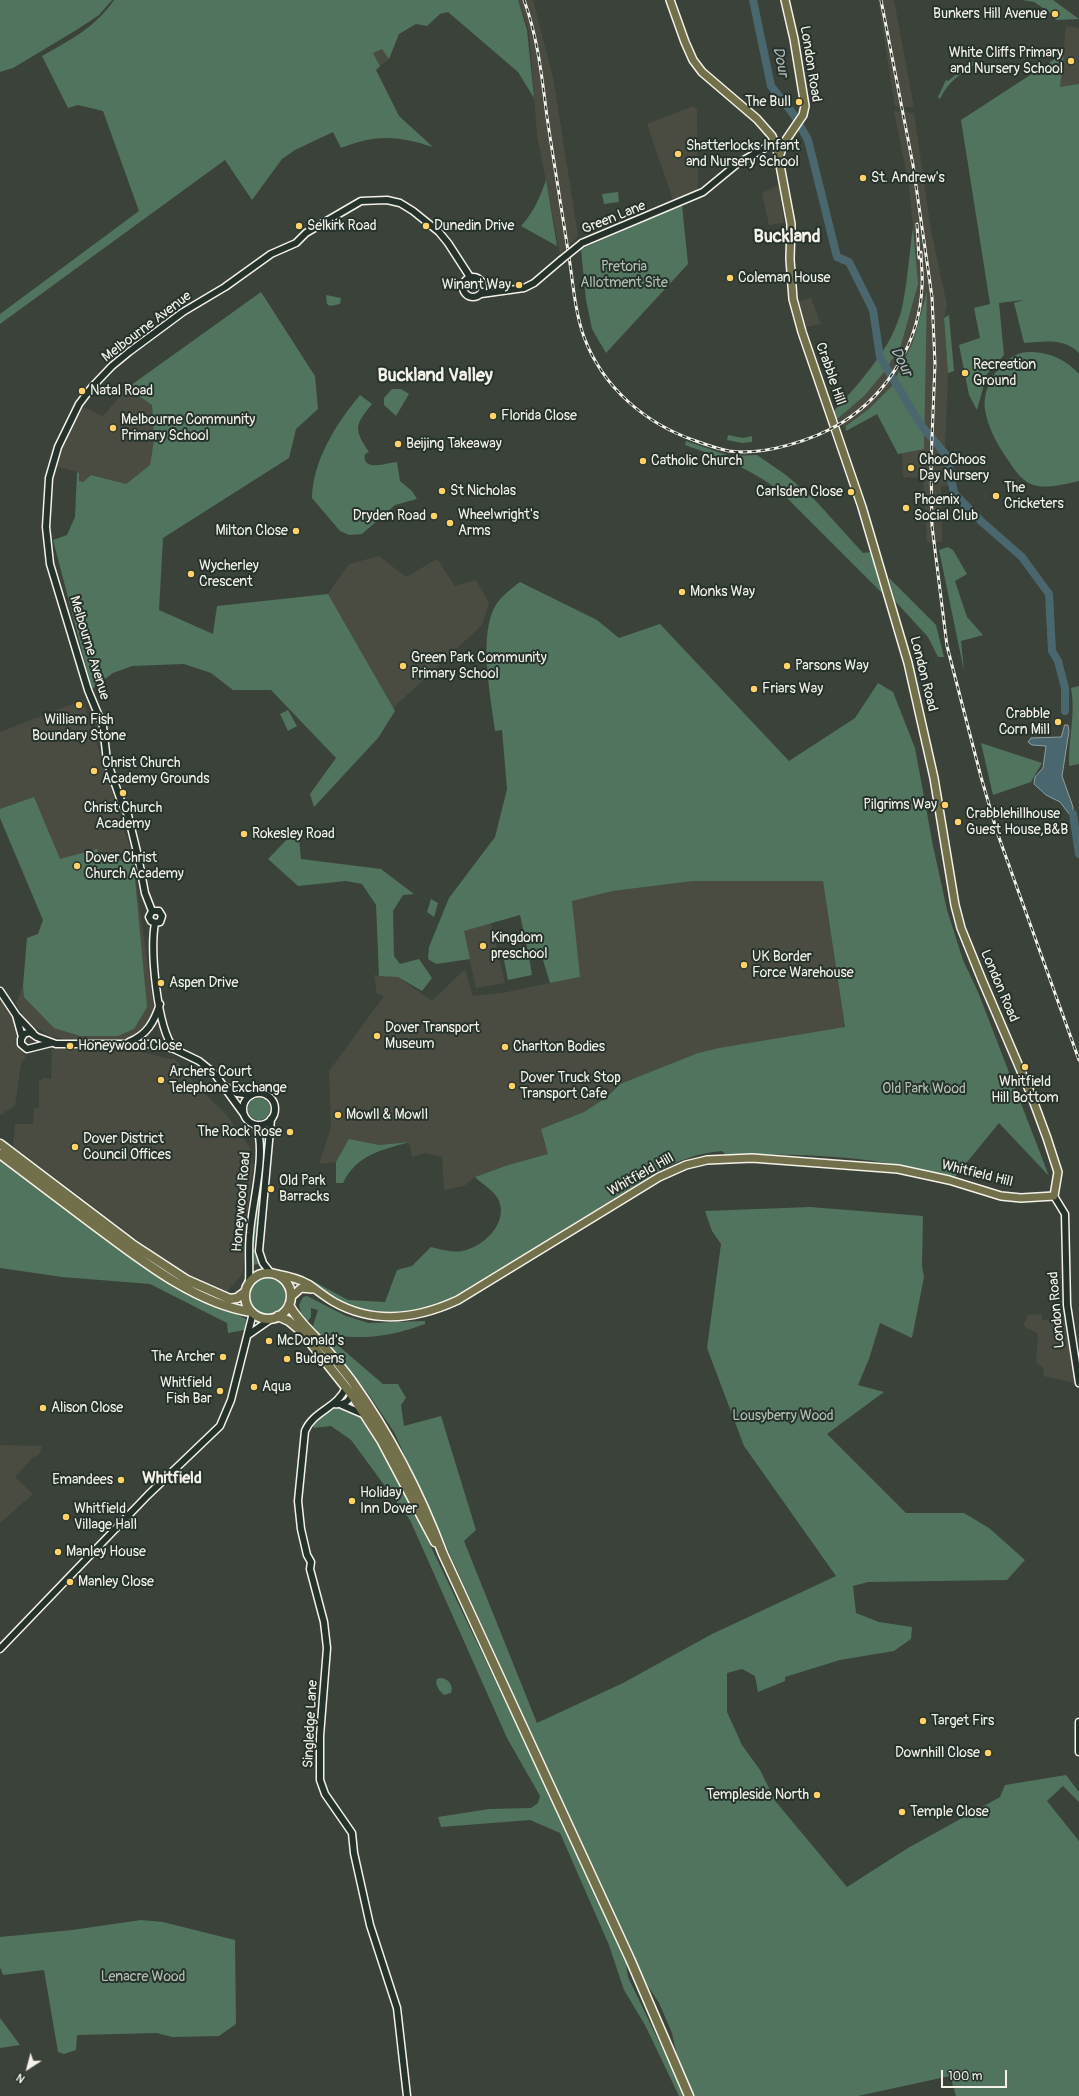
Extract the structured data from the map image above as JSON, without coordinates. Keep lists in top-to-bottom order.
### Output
{
  "streets": {
    "main road": ["London Road", "Crabble Hill", "Whitfield Hill"],
    "street": [
      "Green Lane",
      "Melbourne Avenue",
      "Honeywood Road",
      "Singledge Lane"
    ]
  },
  "crossings": [
    ["London Road", "Green Lane"],
    ["London Road", "Crabble Hill"],
    ["London Road", "Whitfield Hill"],
    ["Green Lane", "Melbourne Avenue"],
    ["Green Lane", "Crabble Hill"],
    ["Whitfield Hill", "Honeywood Road"]
  ],
  "districts": ["Buckland", "Buckland Valley", "Whitfield"],
  "water": ["Dour"],
  "parks": [
    "Pretoria Allotment Site",
    "Old Park Wood",
    "Lousyberry Wood",
    "Lenacre Wood"
  ],
  "places": [
    "Bunkers Hill Avenue",
    "White Cliffs Primary and Nursery School",
    "The Bull",
    "Shatterlocks Infant and Nursery School",
    "St. Andrew's",
    "Selkirk Road",
    "Dunedin Drive",
    "Coleman House",
    "Winant Way",
    "Recreation Ground",
    "Natal Road",
    "Florida Close",
    "Melbourne Community Primary School",
    "Beijing Takeaway",
    "Catholic Church",
    "ChooChoos Day Nursery",
    "St Nicholas",
    "Carlsden Close",
    "The Cricketers",
    "Phoenix Social Club",
    "Dryden Road",
    "Wheelwright's Arms",
    "Milton Close",
    "Wycherley Crescent",
    "Monks Way",
    "Green Park Community Primary School",
    "Parsons Way",
    "Friars Way",
    "William Fish Boundary Stone",
    "Crabble Corn Mill",
    "Christ Church Academy Grounds",
    "Christ Church Academy",
    "Pilgrims Way",
    "Crabblehillhouse Guest House,B&B",
    "Rokesley Road",
    "Dover Christ Church Academy",
    "Kingdom preschool",
    "UK Border Force Warehouse",
    "Aspen Drive",
    "Dover Transport Museum",
    "Honeywood Close",
    "Charlton Bodies",
    "Whitfield Hill Bottom",
    "Archers Court Telephone Exchange",
    "Dover Truck Stop Transport Cafe",
    "Mowll & Mowll",
    "The Rock Rose",
    "Dover District Council Offices",
    "Old Park Barracks",
    "McDonald's",
    "The Archer",
    "Budgens",
    "Aqua",
    "Whitfield Fish Bar",
    "Alison Close",
    "Emandees",
    "Holiday Inn Dover",
    "Whitfield Village Hall",
    "Manley House",
    "Manley Close",
    "Target Firs",
    "Downhill Close",
    "Templeside North",
    "Temple Close"
  ],
  "scale_bar": "100 m",
  "north": "bottom left"
}
